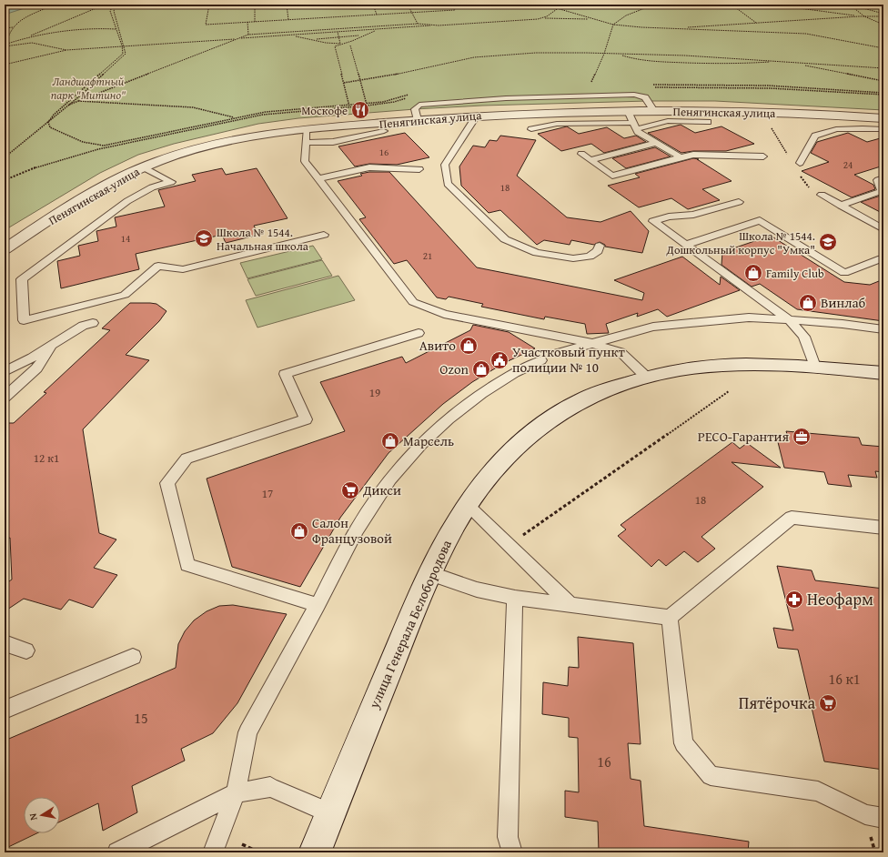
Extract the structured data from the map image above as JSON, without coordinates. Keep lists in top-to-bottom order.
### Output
{
  "streets": {
    "street": ["Пенягинская улица", "улица Генерала Белобородова"]
  },
  "parks": ["Ландшафтный парк \"Митино\""],
  "places": {
    "restaurant": ["Москофе"],
    "school or university": ["Школа № 1544. Начальная школа", "Школа № 1544. Дошкольный корпус \"Умка\""],
    "shop": [
      "Family Club",
      "Винлаб",
      "Авито",
      "Ozon",
      "Марсель",
      "Салон Французовой"
    ],
    "public building": ["Участковый пункт полиции № 10"],
    "office": ["РЕСО-Гарантия"],
    "supermarket": ["Дикси", "Пятёрочка"],
    "pharmacy": ["Неофарм"]
  },
  "house_numbers": [
    "16",
    "24",
    "18",
    "14",
    "21",
    "19",
    "12 к1",
    "17",
    "18",
    "16 к1",
    "15",
    "16"
  ],
  "north": "left"
}
